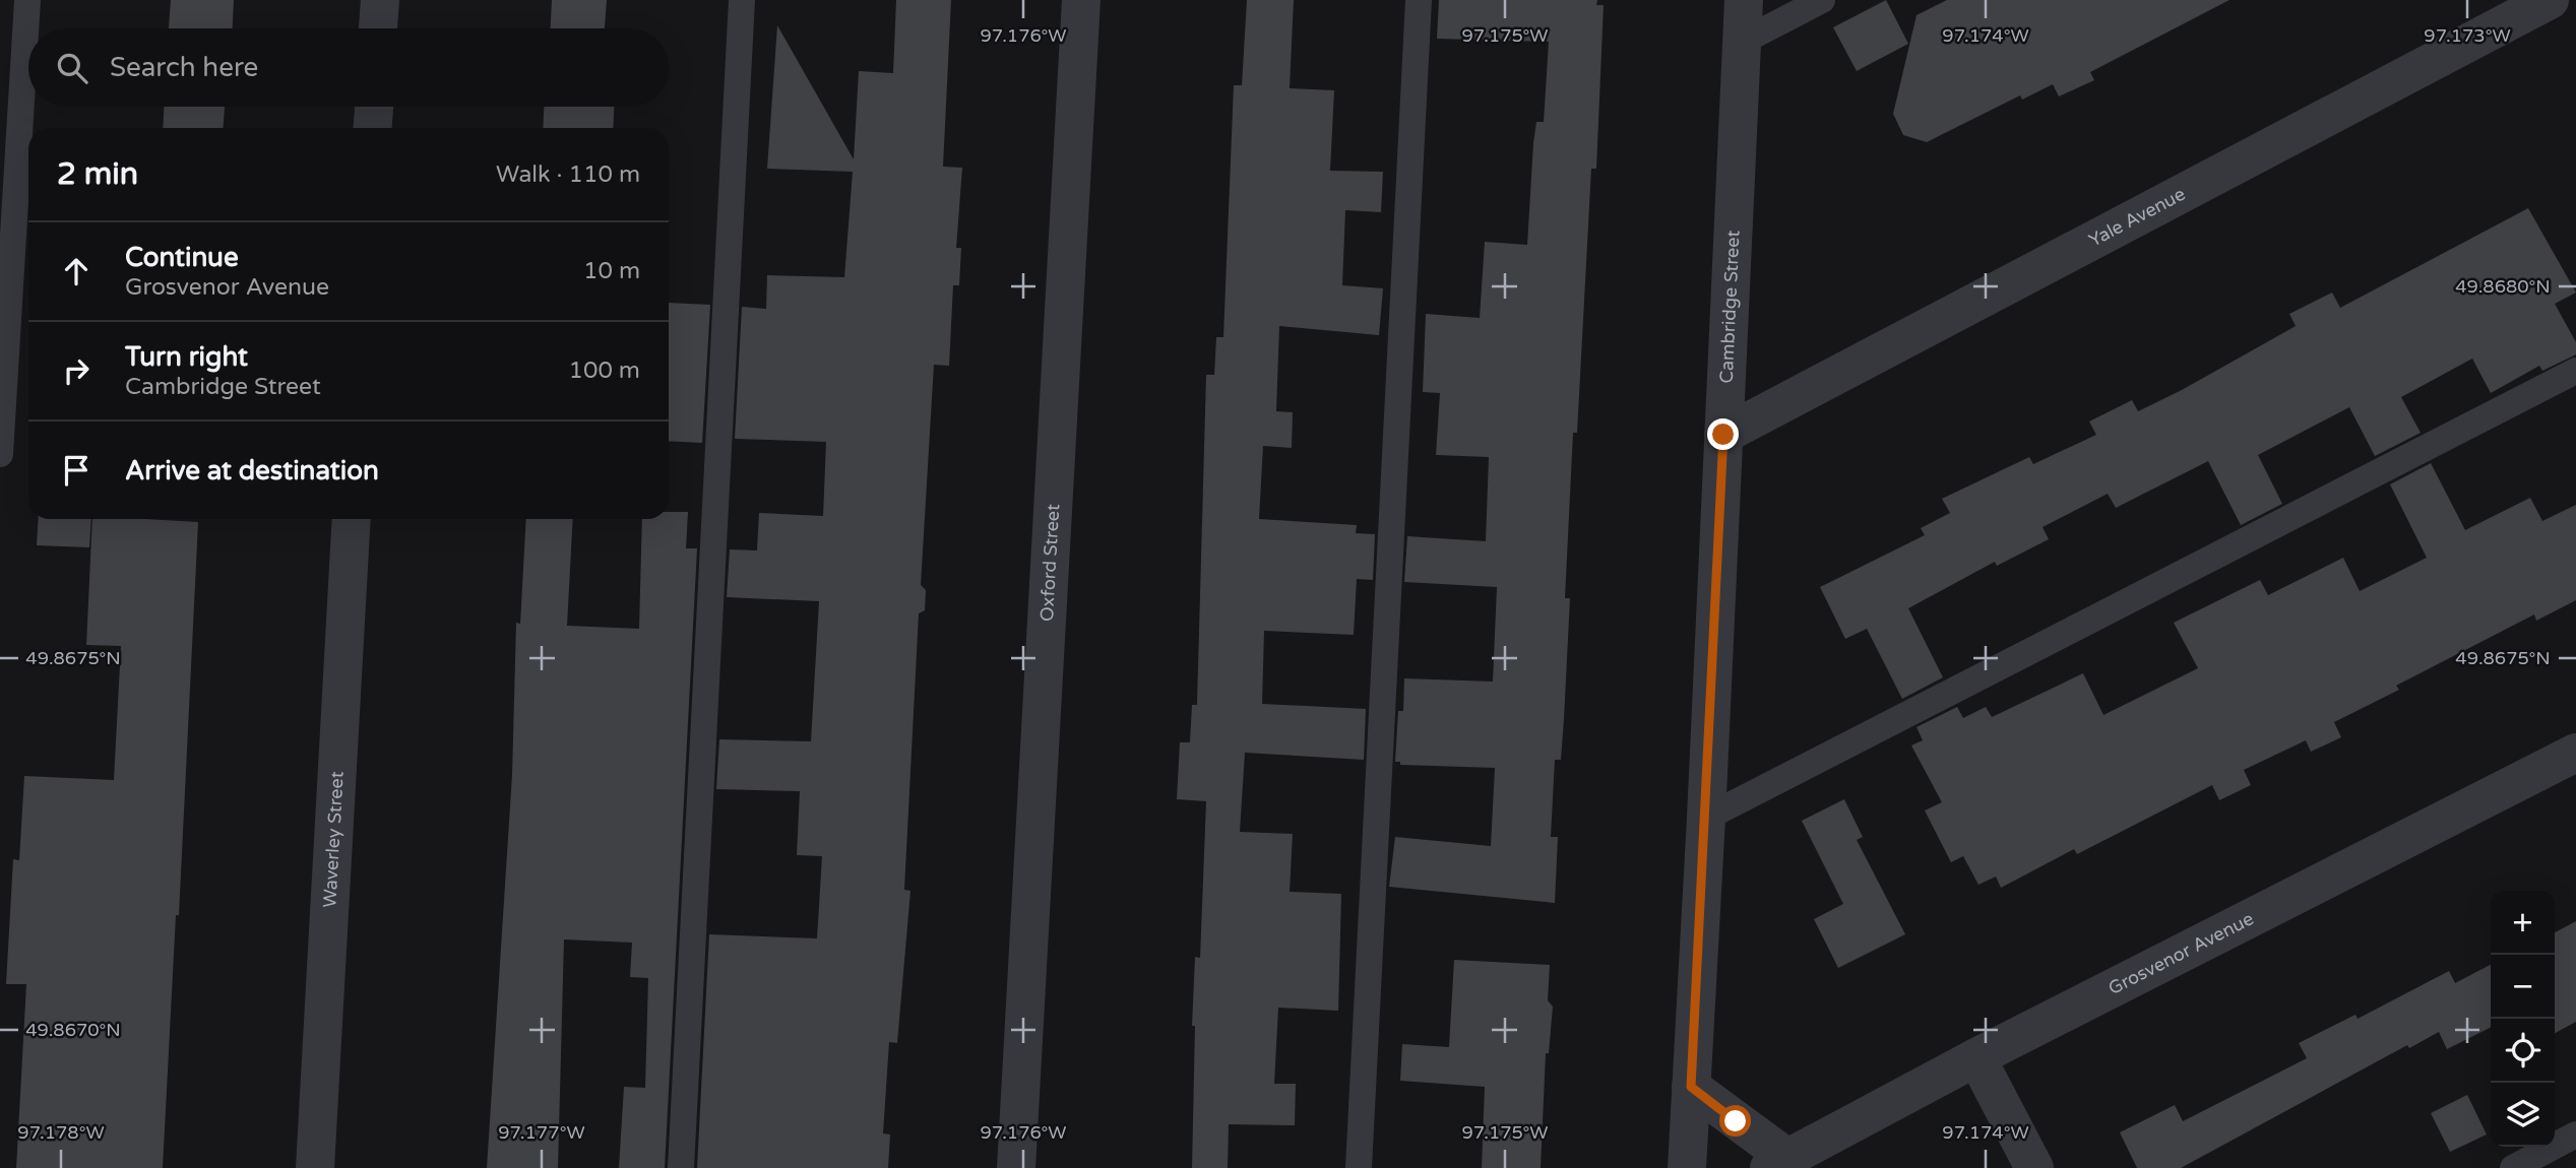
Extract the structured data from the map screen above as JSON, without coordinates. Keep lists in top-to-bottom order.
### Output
{
  "streets": {
    "street": [
      "Yale Avenue",
      "Cambridge Street",
      "Oxford Street",
      "Waverley Street",
      "Grosvenor Avenue"
    ]
  },
  "crossings": [
    ["Yale Avenue", "Cambridge Street"],
    ["Cambridge Street", "Grosvenor Avenue"]
  ],
  "page": {
    "search": "Search here",
    "heading": ["2 min", "Walk · 110 m"],
    "list": [
      ["Continue", "Grosvenor Avenue", "10 m"],
      ["Turn right", "Cambridge Street", "100 m"],
      "Arrive at destination"
    ],
    "map_buttons": ["+", "−"]
  },
  "coordinates": [
    "97.176°W",
    "97.175°W",
    "97.174°W",
    "97.173°W",
    "49.8680°N",
    "49.8675°N",
    "49.8670°N",
    "97.178°W",
    "97.177°W"
  ]
}
